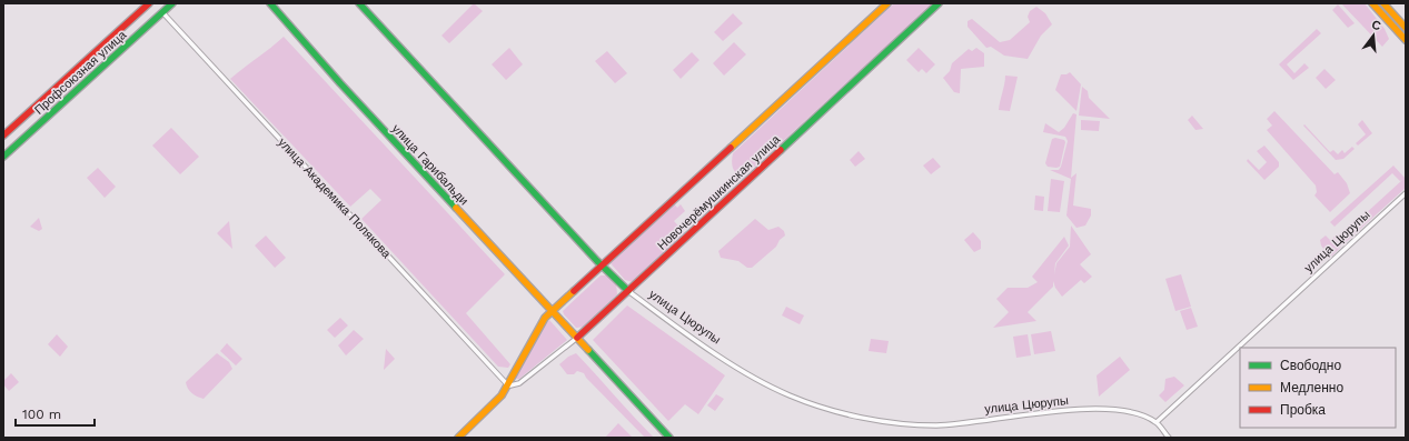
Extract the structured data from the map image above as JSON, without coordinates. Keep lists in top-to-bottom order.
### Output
{
  "streets": {
    "street": [
      "Профсоюзная улица",
      "улица Гарибальди",
      "Новочерёмушкинская улица",
      "улица Академика Полякова",
      "улица Цюрупы"
    ]
  },
  "crossings": [
    ["Профсоюзная улица", "улица Академика Полякова"],
    ["улица Гарибальди", "Новочерёмушкинская улица"],
    ["Новочерёмушкинская улица", "улица Академика Полякова"],
    ["Новочерёмушкинская улица", "улица Цюрупы"]
  ],
  "legend": ["Свободно", "Медленно", "Пробка"],
  "scale_bar": "100 m",
  "north": "top"
}
